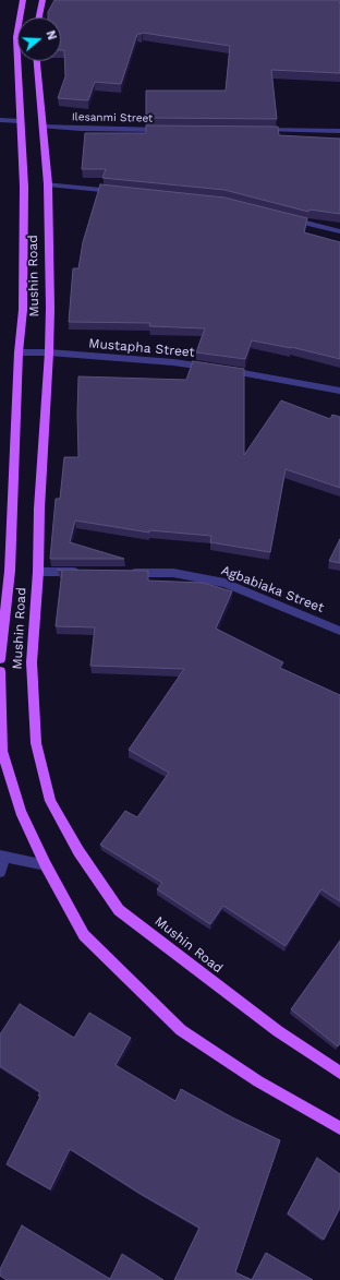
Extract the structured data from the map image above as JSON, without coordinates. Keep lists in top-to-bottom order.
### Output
{
  "streets": {
    "main road": ["Mushin Road"],
    "street": ["Ilesanmi Street", "Mustapha Street", "Agbabiaka Street"]
  },
  "crossings": [
    ["Ilesanmi Street", "Mushin Road"],
    ["Mushin Road", "Mustapha Street"]
  ],
  "north": "right"
}
